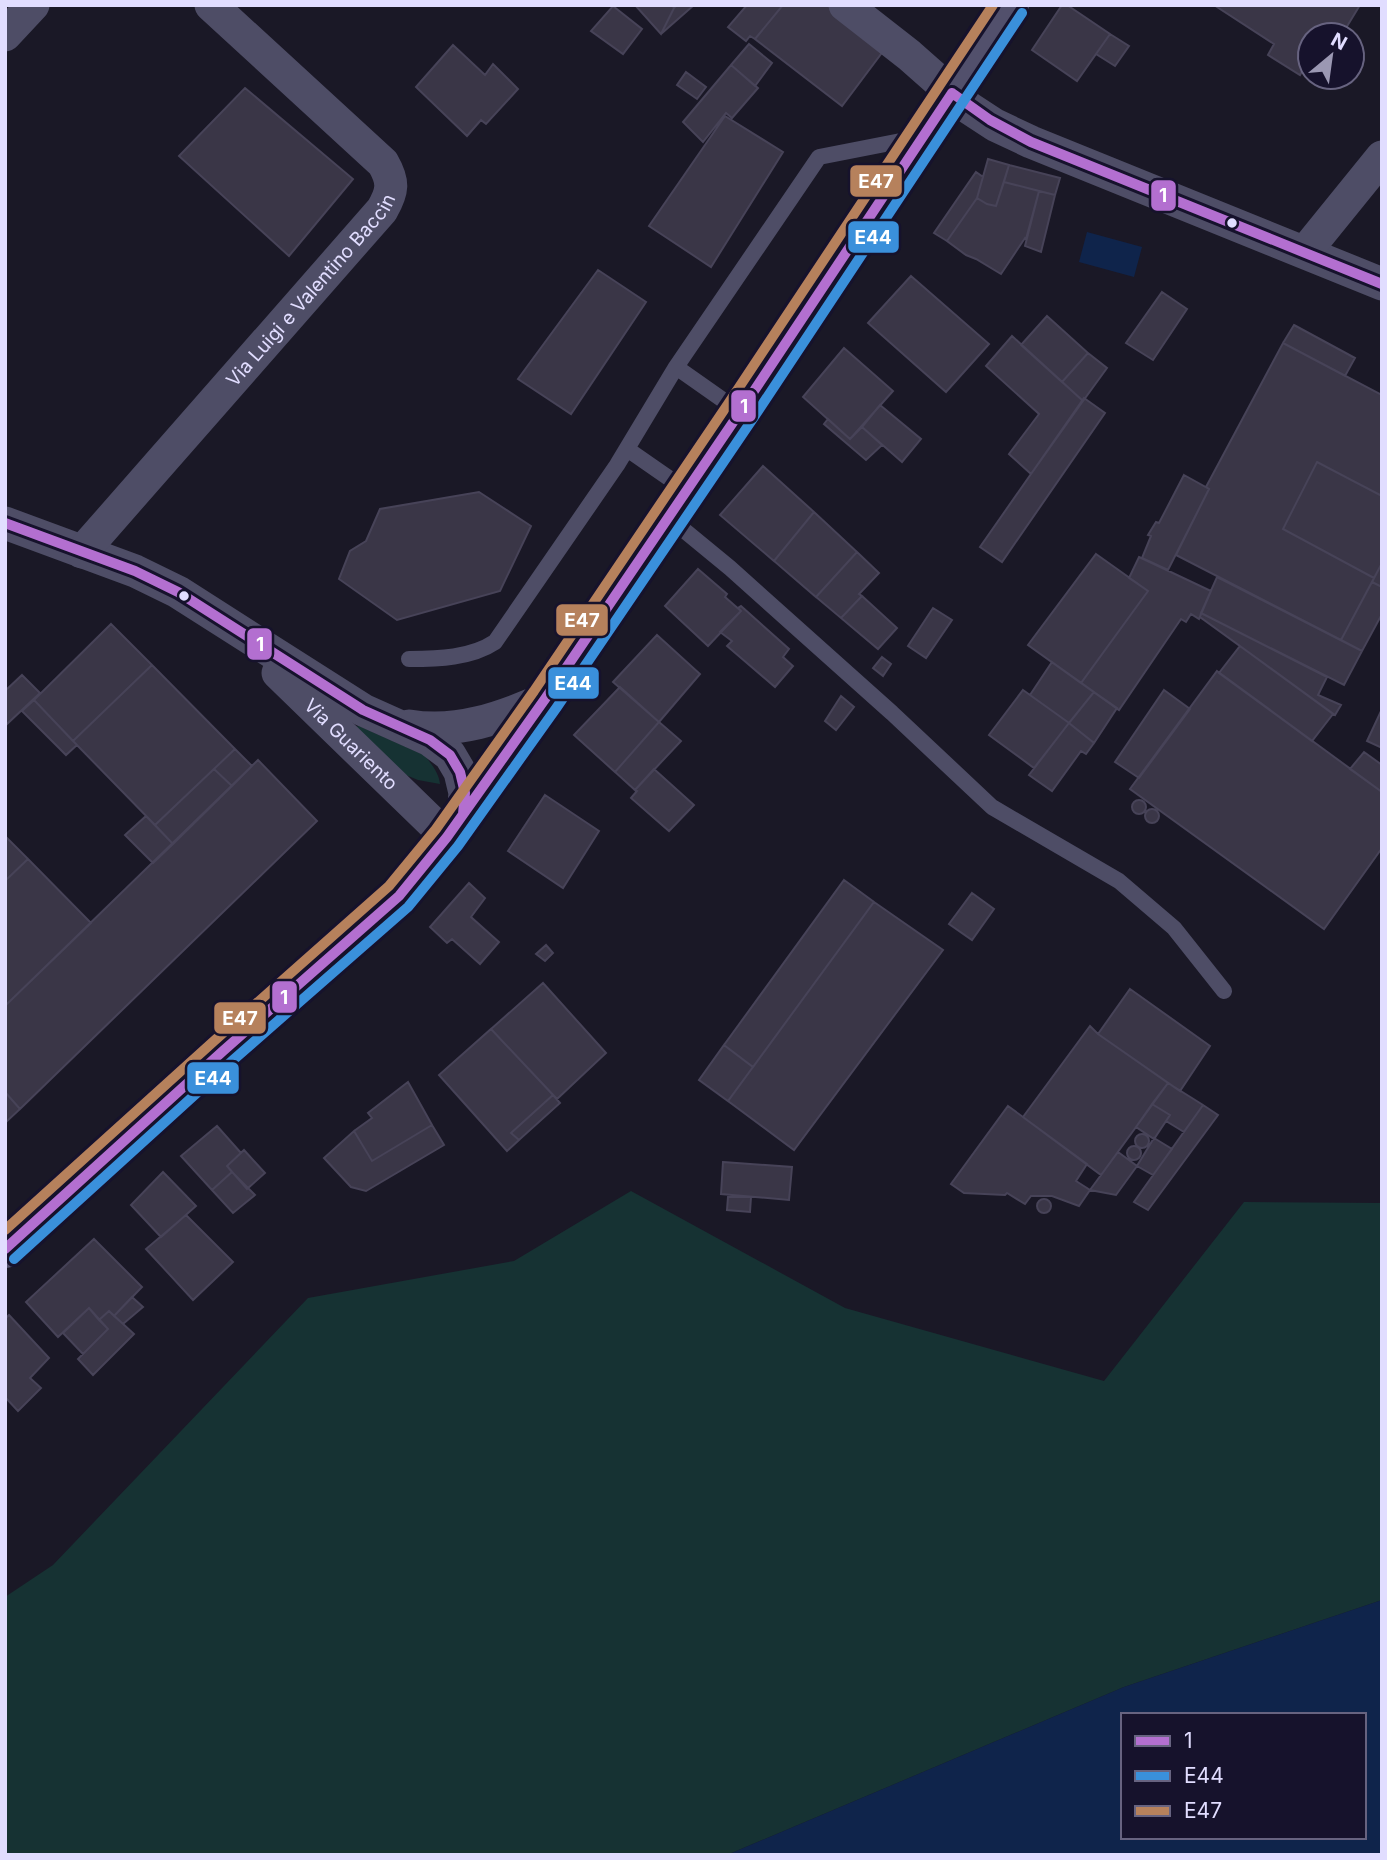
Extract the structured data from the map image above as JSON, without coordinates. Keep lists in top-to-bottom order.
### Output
{
  "streets": {
    "street": ["Via Luigi e Valentino Baccin", "Via Guariento"]
  },
  "crossings": [
    ["Via Luigi e Valentino Baccin", "Via Guariento"]
  ],
  "lines": ["transit line E47", "transit line E44", "transit line 1"],
  "legend": ["1", "E44", "E47"],
  "north": "top right"
}
